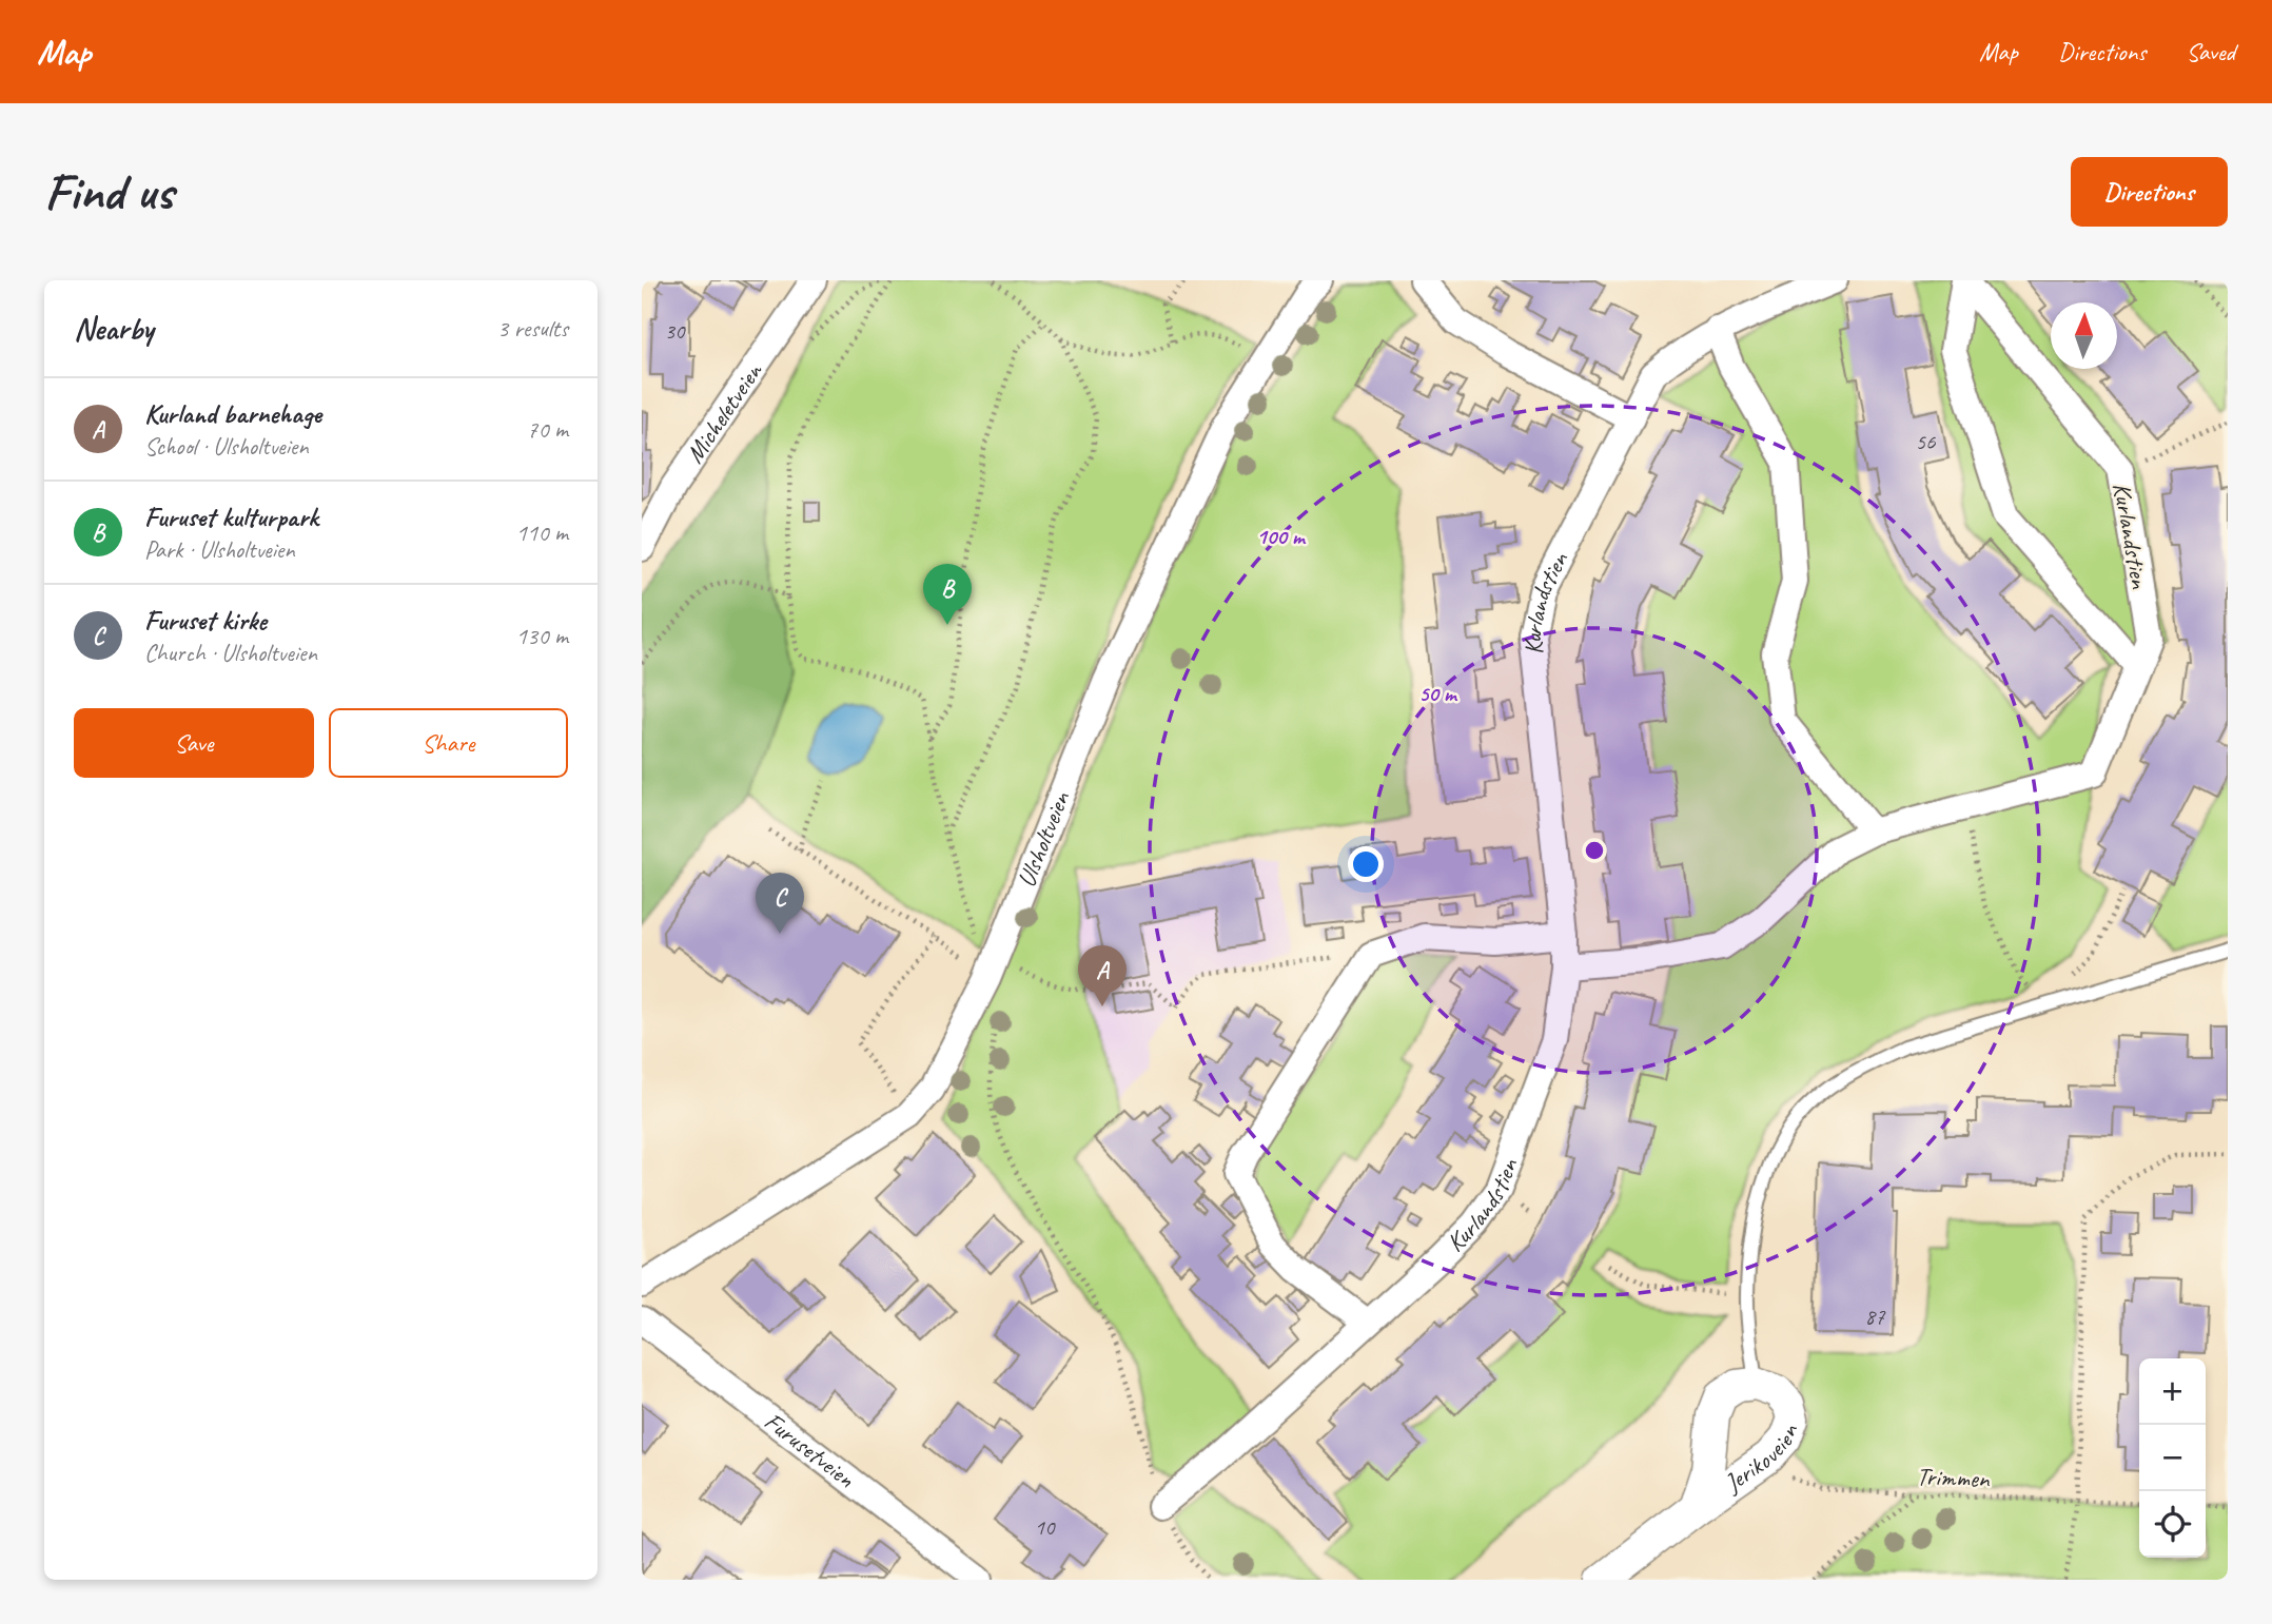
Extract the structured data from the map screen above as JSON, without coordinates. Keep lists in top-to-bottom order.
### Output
{
  "streets": {
    "street": [
      "Micheletveien",
      "Kurlandstien",
      "Ulsholtveien",
      "Furusetveien",
      "Jerikoveien"
    ],
    "path": ["Trimmen"]
  },
  "crossings": [
    ["Jerikoveien", "Trimmen"]
  ],
  "house_numbers": [
    "30",
    "56",
    "87",
    "10"
  ],
  "north": "top",
  "page": {
    "header": "Map",
    "nav": ["Map", "Directions", "Saved"],
    "buttons": [
      "Directions",
      ["Save", "Share"]
    ],
    "title": "Find us",
    "heading": ["Nearby", "3 results"],
    "list": [
      {
        "mark": "A",
        "name": "Kurland barnehage",
        "note": "School · Ulsholtveien",
        "value": "70 m"
      },
      {
        "mark": "B",
        "name": "Furuset kulturpark",
        "note": "Park · Ulsholtveien",
        "value": "110 m"
      },
      {
        "mark": "C",
        "name": "Furuset kirke",
        "note": "Church · Ulsholtveien",
        "value": "130 m"
      }
    ],
    "pins": ["B", "C", "A"],
    "map_buttons": ["+", "−"]
  },
  "rings": ["100 m", "50 m"]
}
